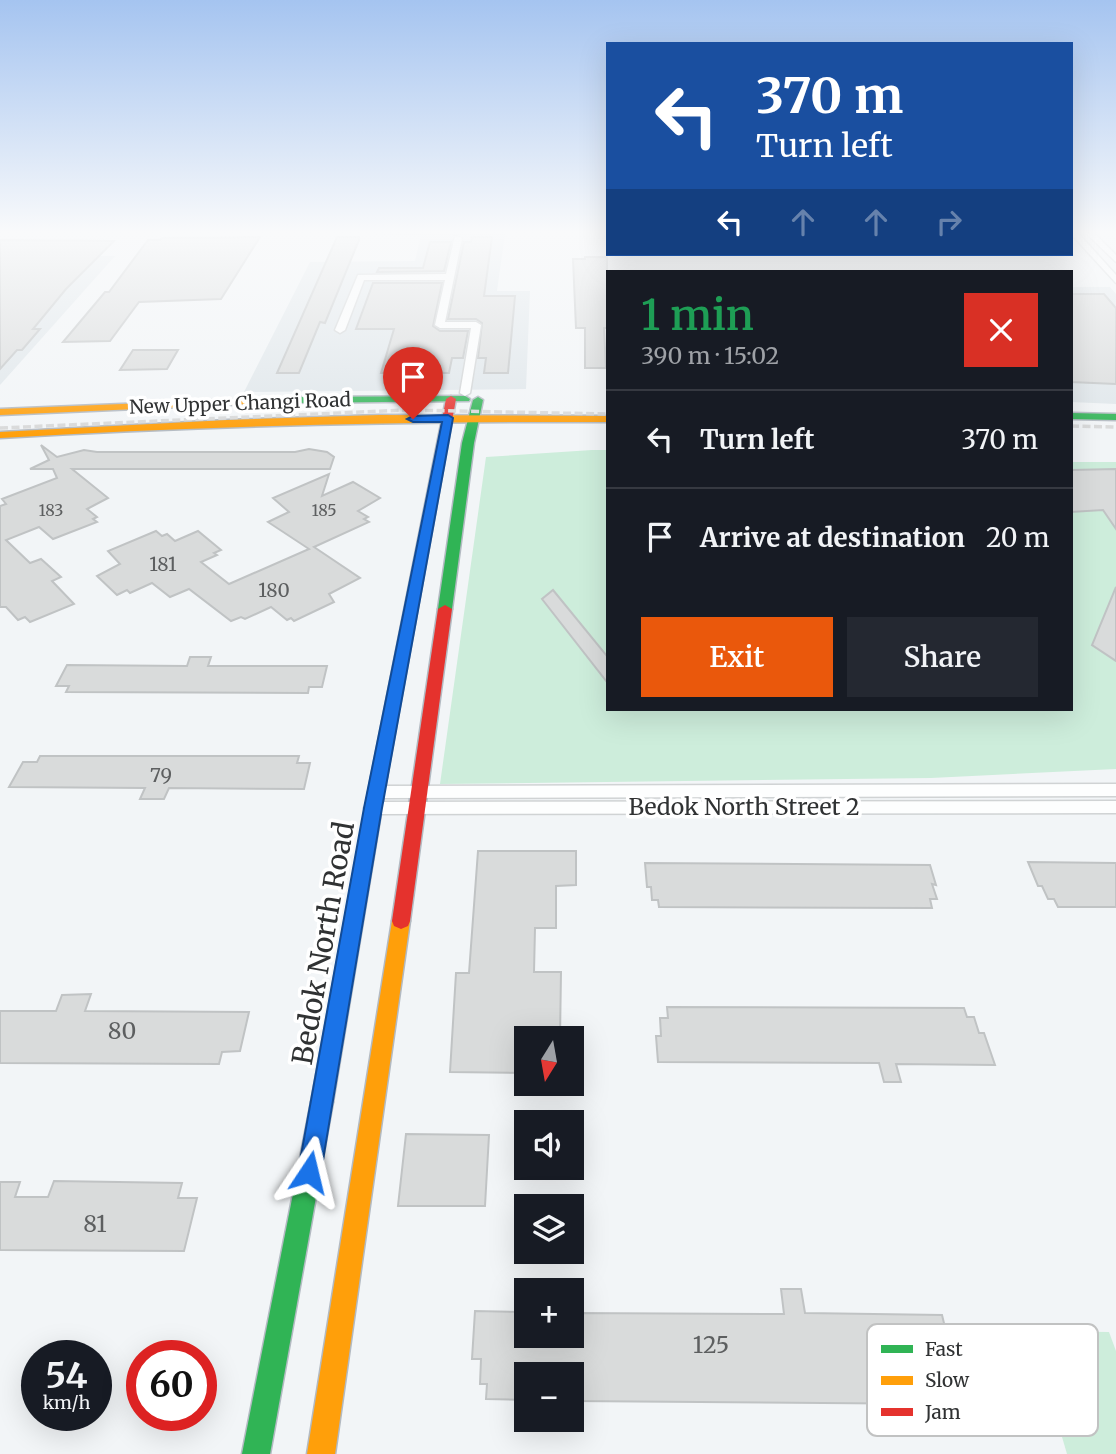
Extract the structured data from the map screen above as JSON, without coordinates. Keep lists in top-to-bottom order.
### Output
{
  "streets": {
    "main road": ["New Upper Changi Road", "Bedok North Road"],
    "street": ["Bedok North Street 2"]
  },
  "crossings": [
    ["New Upper Changi Road", "Bedok North Road"],
    ["Bedok North Street 2", "Bedok North Road"]
  ],
  "house_numbers": [
    "183",
    "185",
    "181",
    "180",
    "79",
    "80",
    "81",
    "125"
  ],
  "legend": ["Fast", "Slow", "Jam"],
  "north": "bottom",
  "page": {
    "turn": ["370 m", "Turn left"],
    "heading": ["1 min", "390 m · 15:02"],
    "list": [
      {
        "name": "Turn left",
        "value": "370 m"
      },
      {
        "name": "Arrive at destination",
        "value": "20 m"
      }
    ],
    "buttons": ["Exit", "Share"],
    "map_buttons": ["+", "−"],
    "speed": "54 km/h",
    "limit": "60"
  }
}
